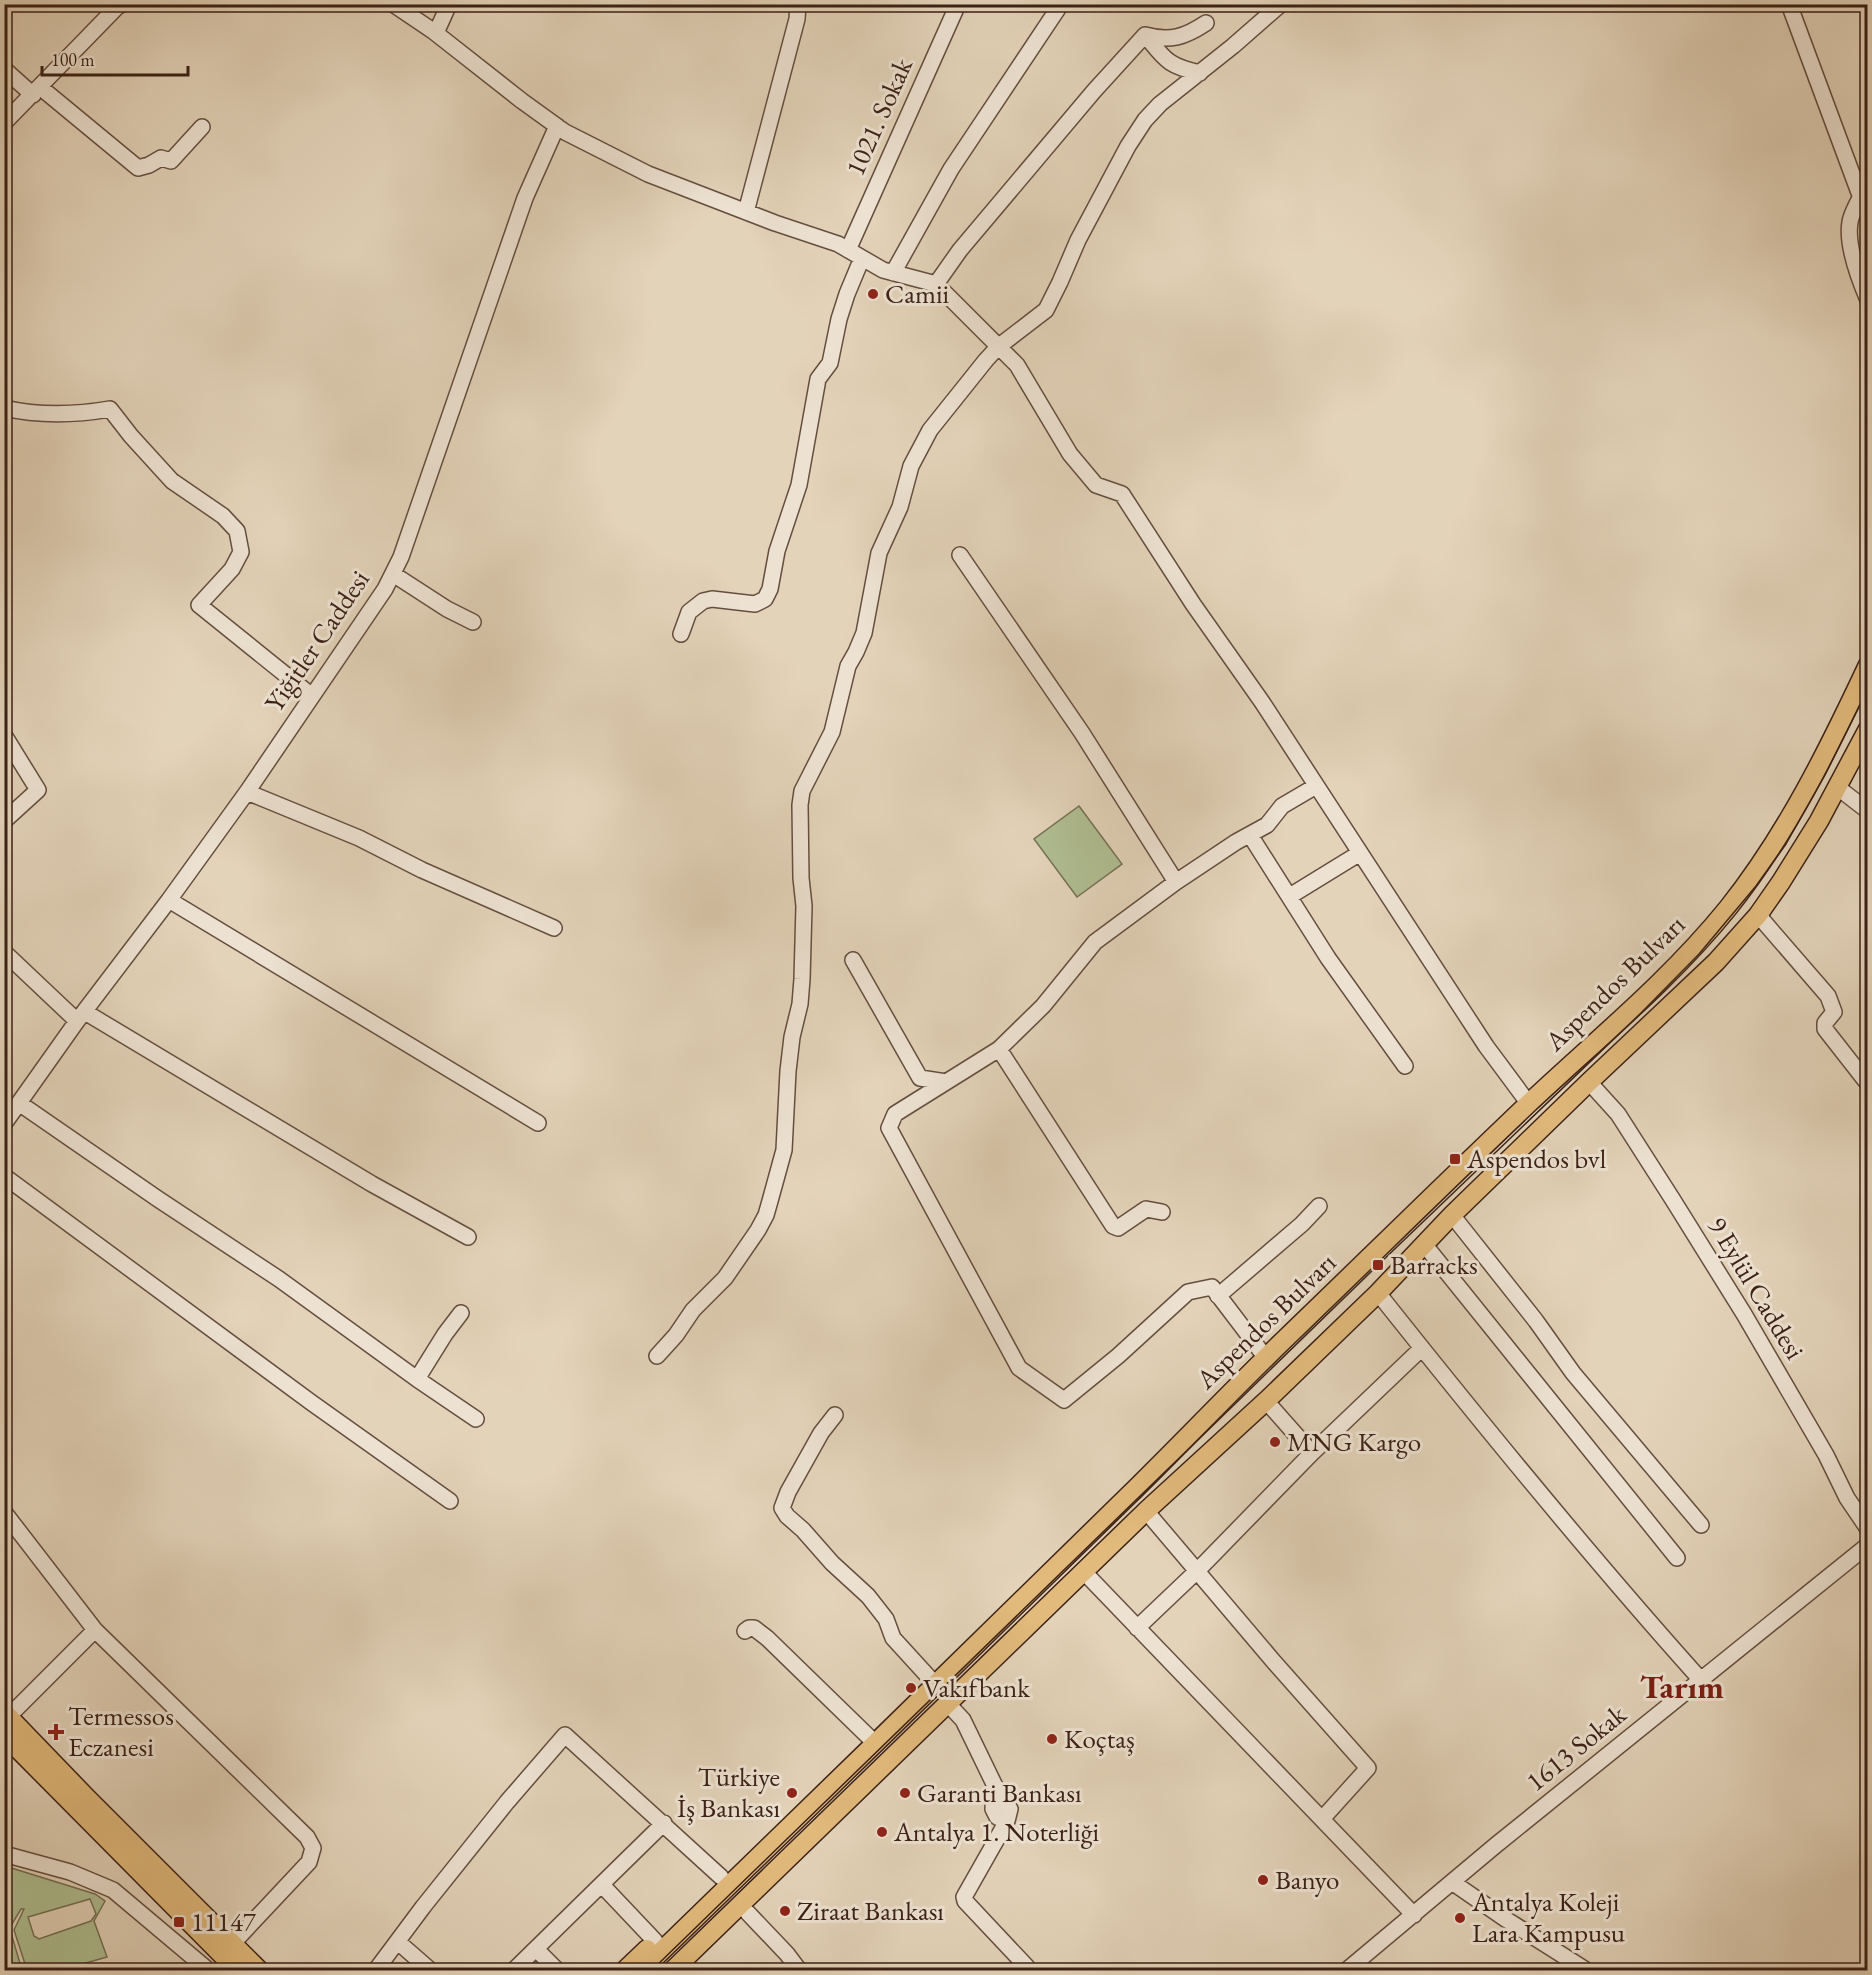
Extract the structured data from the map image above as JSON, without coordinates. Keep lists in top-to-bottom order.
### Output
{
  "streets": {
    "main road": ["Aspendos Bulvarı"],
    "street": [
      "1021. Sokak",
      "Yiğitler Caddesi",
      "9 Eylül Caddesi",
      "1613 Sokak"
    ]
  },
  "crossings": [
    ["Aspendos Bulvarı", "9 Eylül Caddesi"]
  ],
  "districts": ["Tarım"],
  "places": {
    "other": [
      "Camii",
      "MNG Kargo",
      "Vakıfbank",
      "Koçtaş",
      "Türkiye İş Bankası",
      "Garanti Bankası",
      "Antalya 1. Noterliği",
      "Banyo",
      "Ziraat Bankası",
      "Antalya Koleji Lara Kampusu"
    ],
    "transit": ["Aspendos bvl", "Barracks", "11147"],
    "health": ["Termessos Eczanesi"]
  },
  "scale_bar": "100 m"
}
